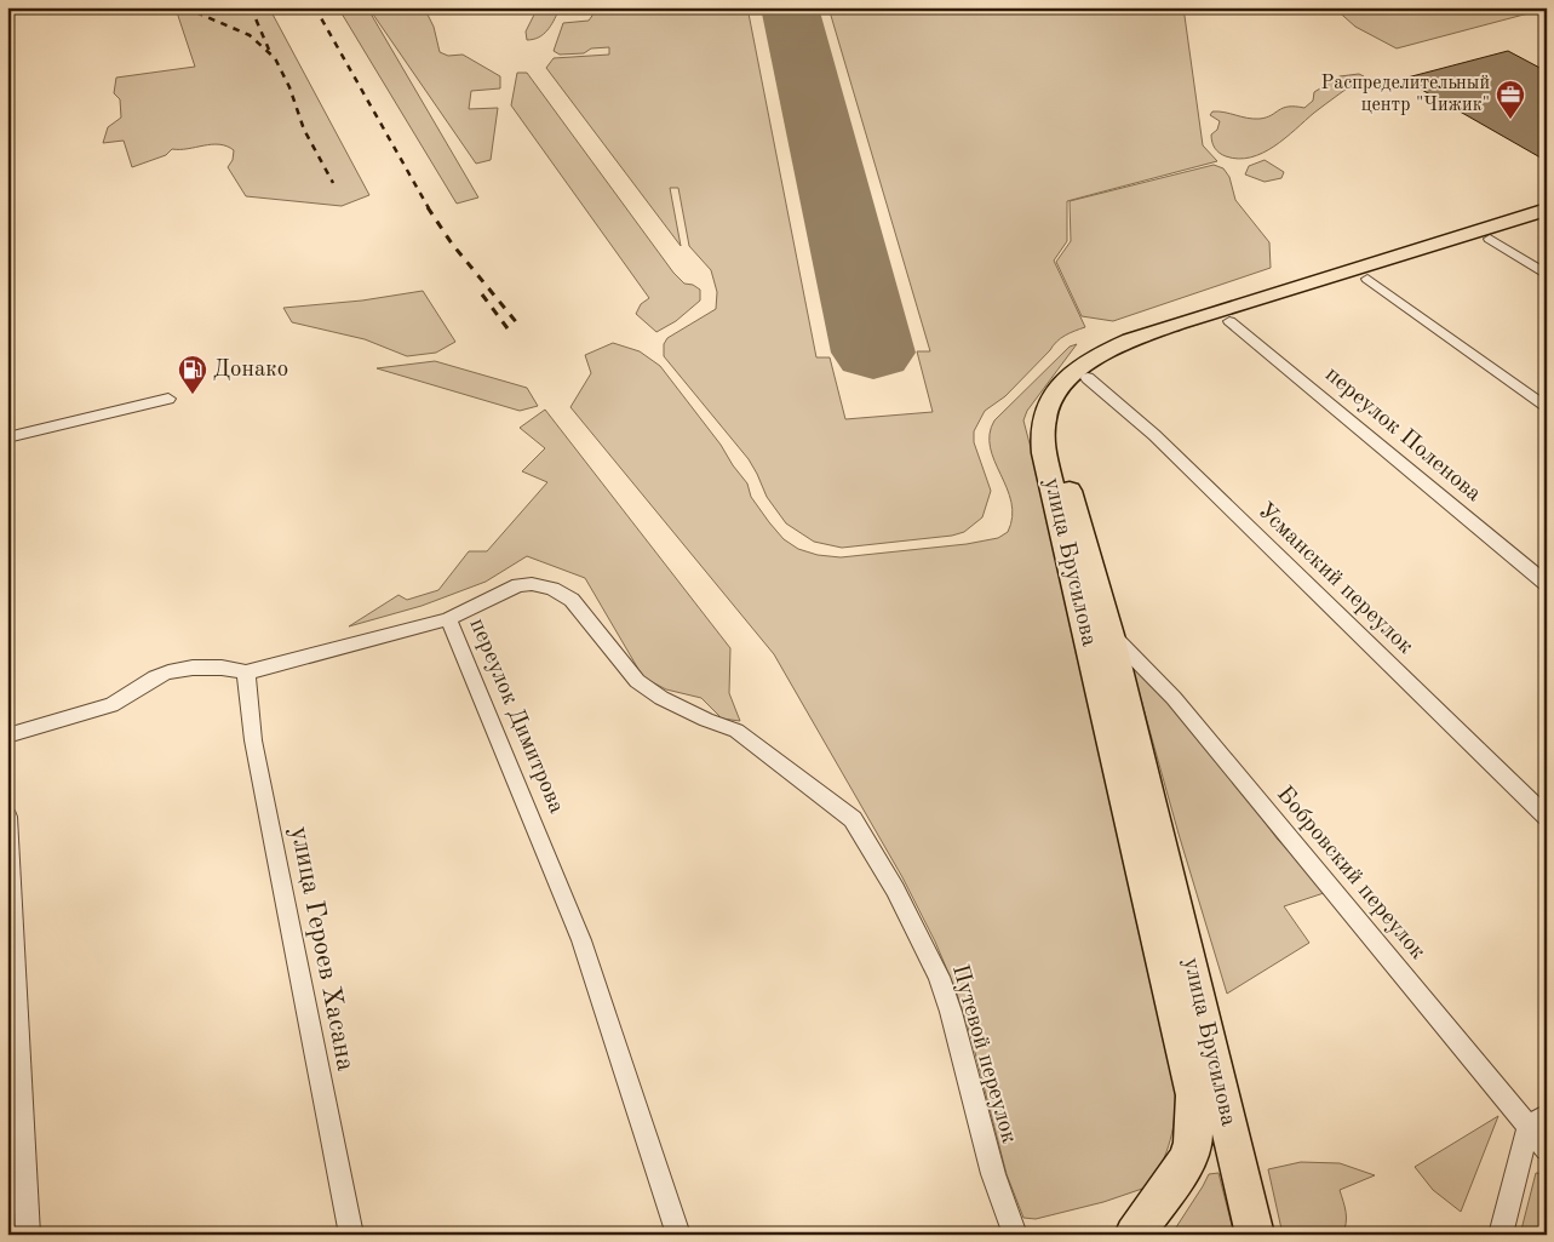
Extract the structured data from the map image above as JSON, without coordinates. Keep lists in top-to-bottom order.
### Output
{
  "streets": {
    "main road": ["улица Брусилова"],
    "street": [
      "переулок Поленова",
      "Усманский переулок",
      "переулок Димитрова",
      "Бобровский переулок",
      "улица Героев Хасана",
      "Путевой переулок"
    ]
  },
  "crossings": [
    ["переулок Поленова", "улица Брусилова"],
    ["улица Брусилова", "Усманский переулок"],
    ["улица Брусилова", "Бобровский переулок"],
    ["переулок Димитрова", "улица Героев Хасана"],
    ["переулок Димитрова", "Путевой переулок"]
  ],
  "places": {
    "office": ["Распределительный центр \"Чижик\""],
    "fuel station": ["Донако"]
  }
}
